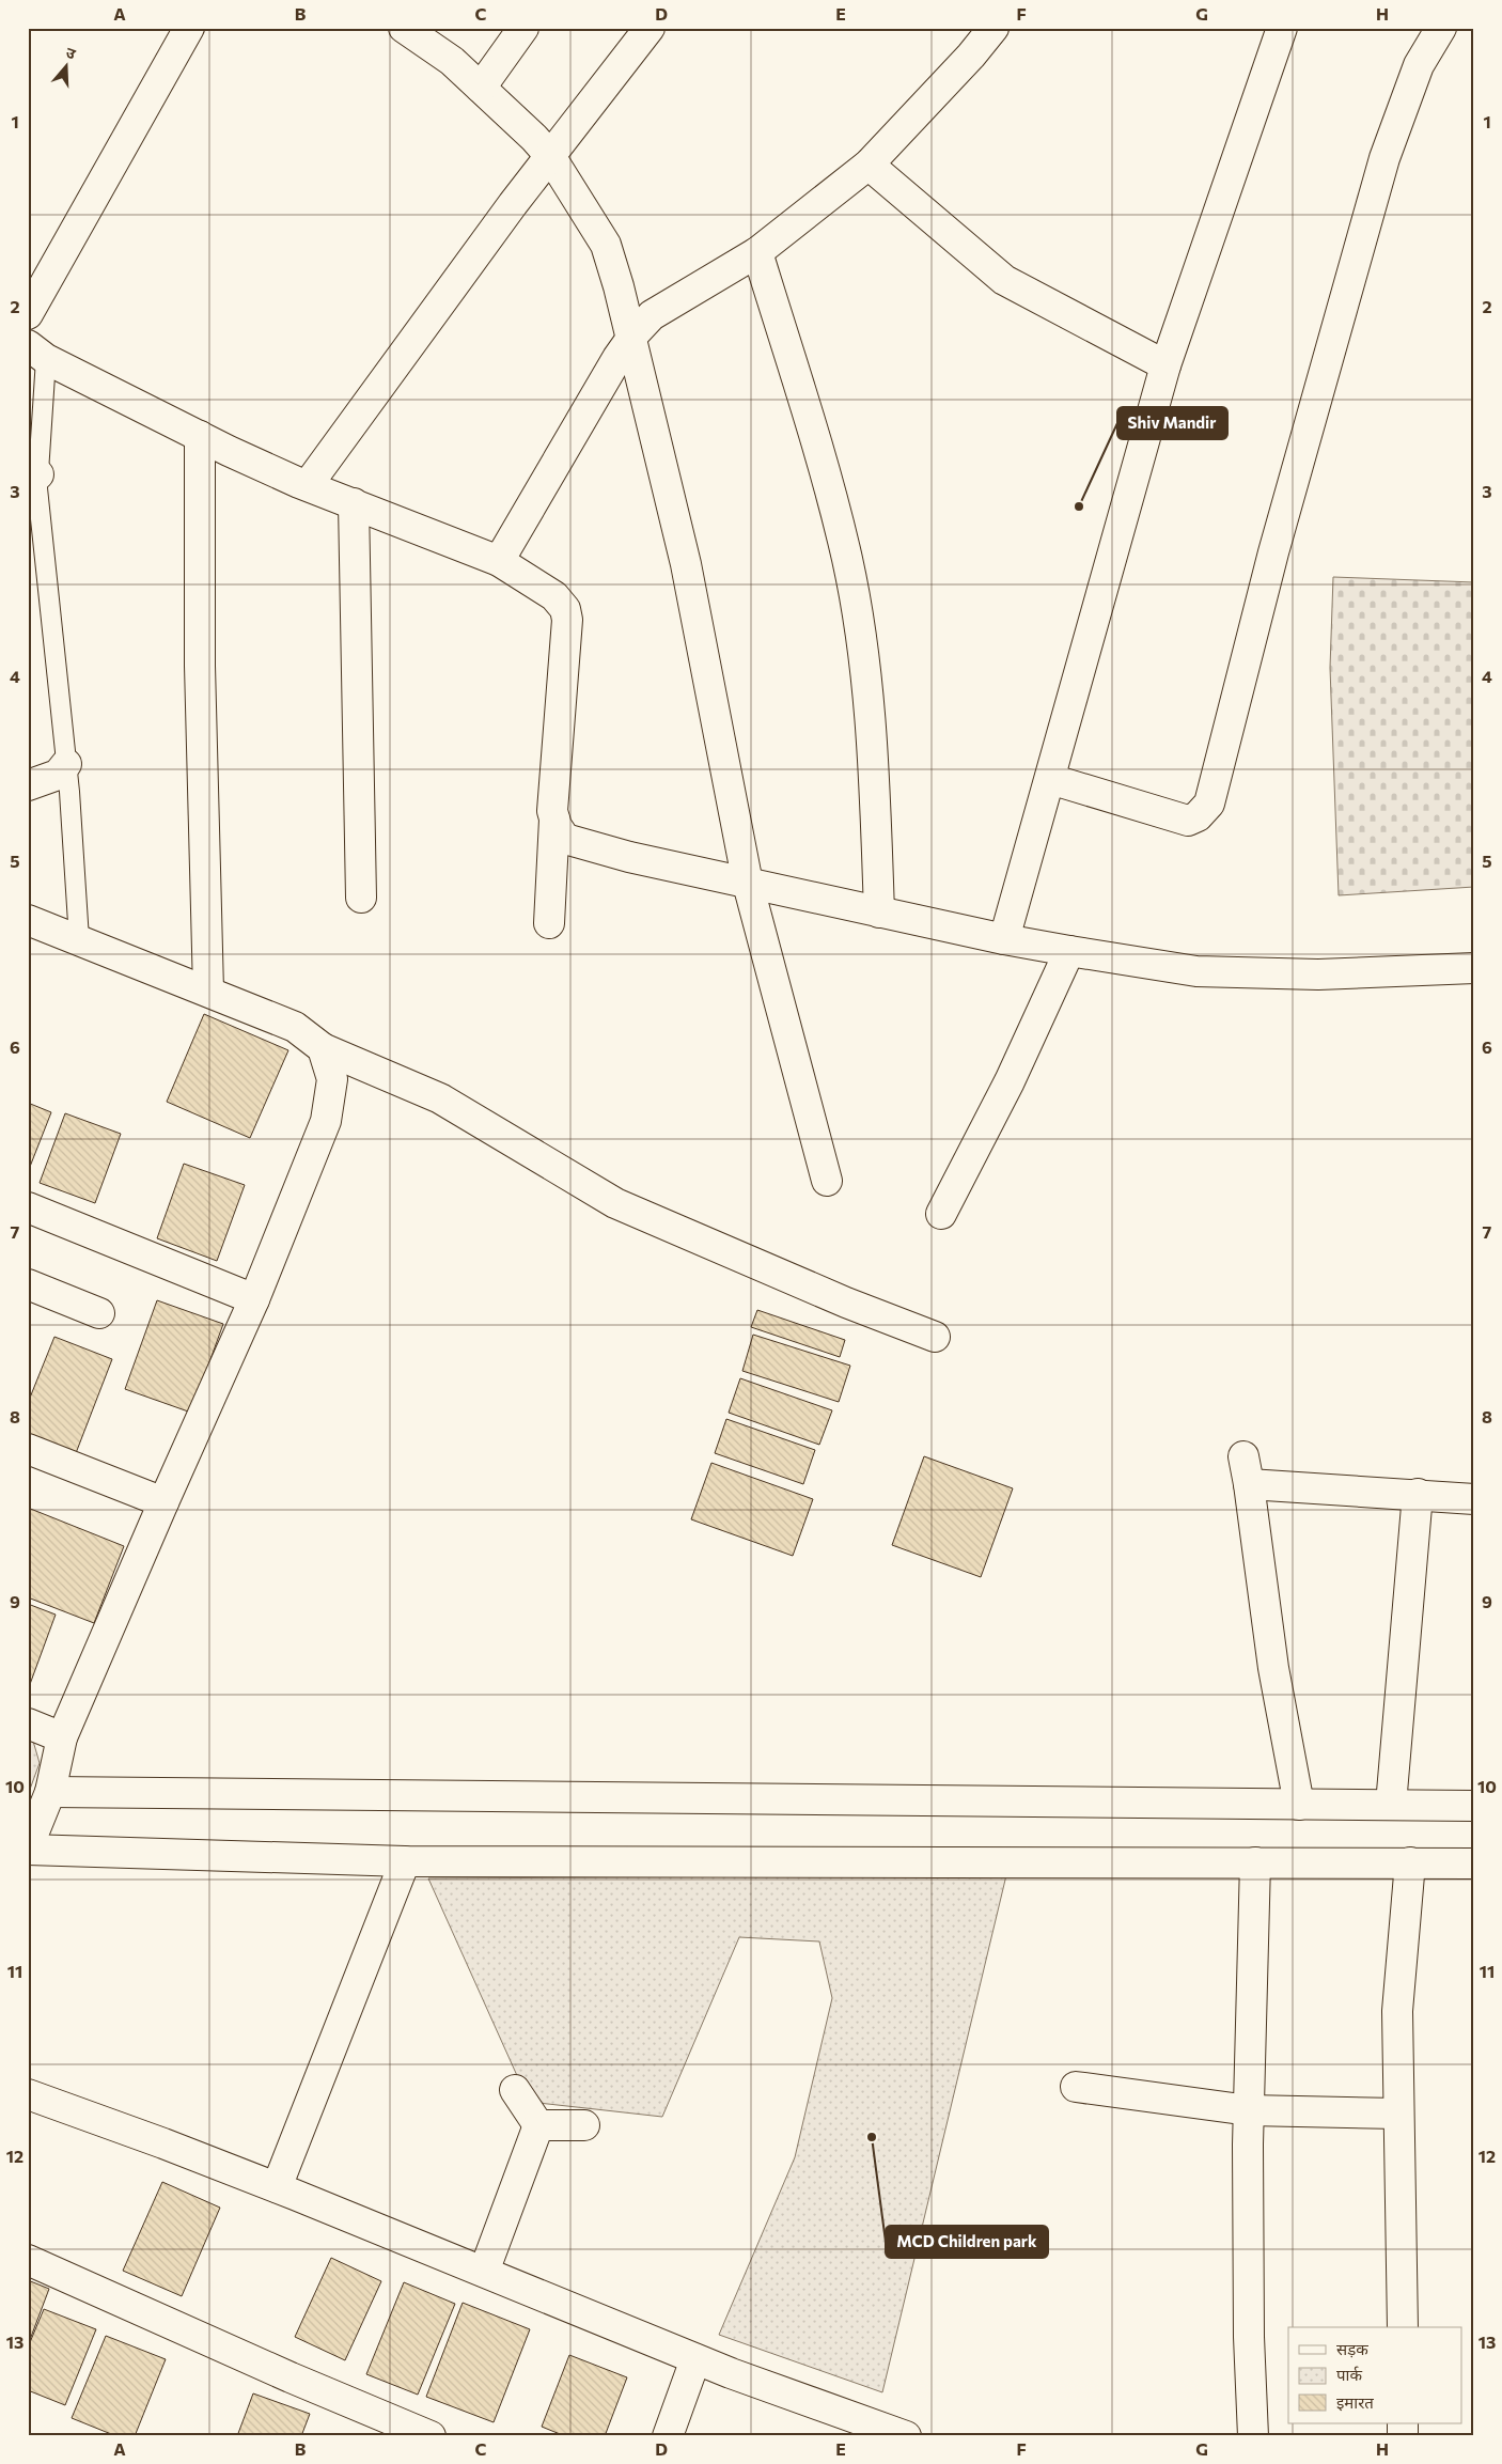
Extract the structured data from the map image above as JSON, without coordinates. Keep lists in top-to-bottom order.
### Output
{
  "places": ["Shiv Mandir", "MCD Children park"],
  "legend": ["सड़क", "पार्क", "इमारत"],
  "north": "top",
  "grid": {
    "columns": [
      "A",
      "B",
      "C",
      "D",
      "E",
      "F",
      "G",
      "H"
    ],
    "rows": [
      "1",
      "2",
      "3",
      "4",
      "5",
      "6",
      "7",
      "8",
      "9",
      "10",
      "11",
      "12",
      "13"
    ]
  }
}
